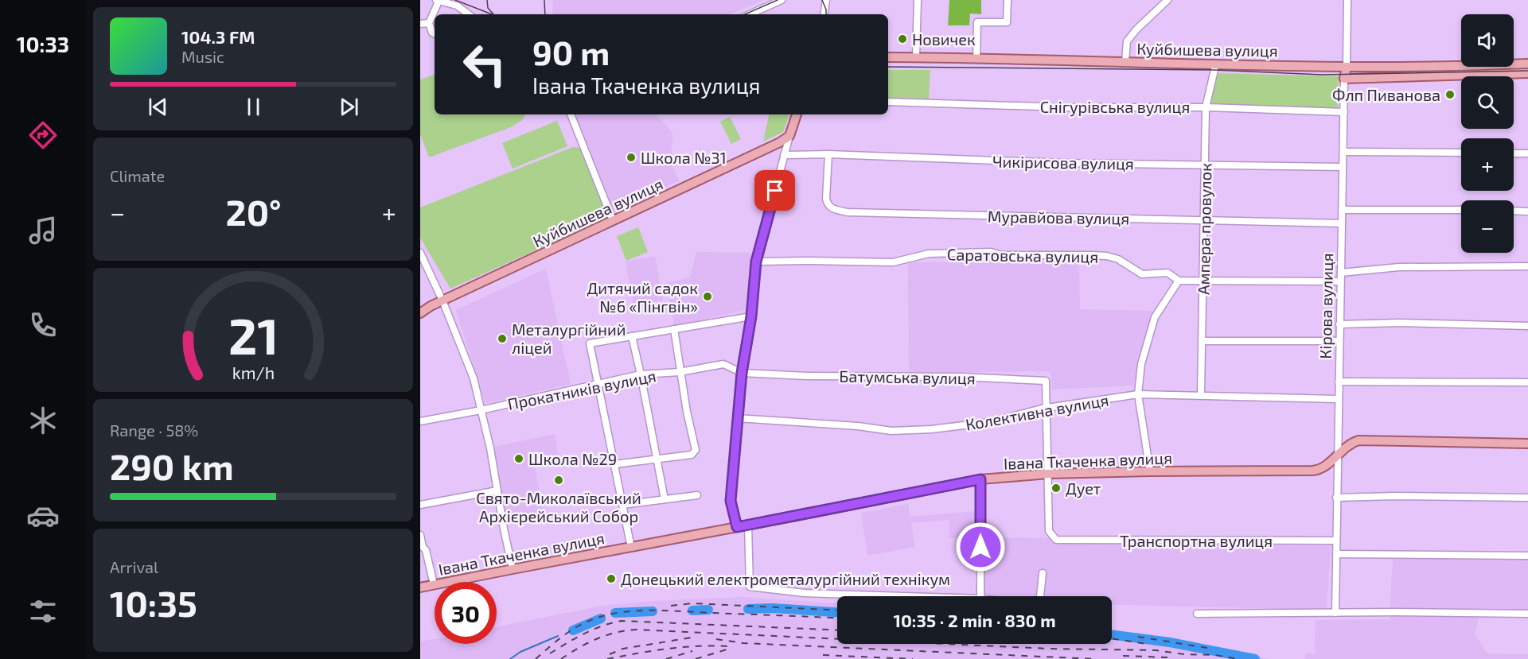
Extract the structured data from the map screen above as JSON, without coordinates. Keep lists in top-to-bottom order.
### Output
{
  "streets": {
    "main road": ["Куйбишева вулиця", "Кірова вулиця", "Івана Ткаченка вулиця"],
    "street": [
      "Снігурівська вулиця",
      "Чикірисова вулиця",
      "Муравйова вулиця",
      "Ампера провулок",
      "Саратовська вулиця",
      "Батумська вулиця",
      "Прокатників вулиця",
      "Колективна вулиця",
      "Транспортна вулиця"
    ]
  },
  "crossings": [
    ["Куйбишева вулиця", "Ампера провулок"],
    ["Куйбишева вулиця", "Кірова вулиця"],
    ["Снігурівська вулиця", "Ампера провулок"],
    ["Снігурівська вулиця", "Кірова вулиця"],
    ["Чикірисова вулиця", "Муравйова вулиця"],
    ["Чикірисова вулиця", "Ампера провулок"],
    ["Чикірисова вулиця", "Кірова вулиця"],
    ["Муравйова вулиця", "Ампера провулок"],
    ["Муравйова вулиця", "Кірова вулиця"],
    ["Ампера провулок", "Саратовська вулиця"],
    ["Ампера провулок", "Колективна вулиця"],
    ["Саратовська вулиця", "Кірова вулиця"],
    ["Кірова вулиця", "Колективна вулиця"],
    ["Кірова вулиця", "Івана Ткаченка вулиця"],
    ["Кірова вулиця", "Транспортна вулиця"],
    ["Батумська вулиця", "Прокатників вулиця"],
    ["Батумська вулиця", "Колективна вулиця"],
    ["Івана Ткаченка вулиця", "Транспортна вулиця"]
  ],
  "places": [
    "Новичек",
    "Флп Пиванова",
    "Школа №31",
    "Дитячий садок №6 «Пінгвін»",
    "Металургійний ліцей",
    "Школа №29",
    "Свято-Миколаївський Архієрейський Собор",
    "Дует",
    "Донецький електрометалургійний технікум"
  ],
  "page": {
    "tabs": "10:33",
    "map_buttons": ["+", "−"],
    "turn": ["90 m", "Івана Ткаченка вулиця"],
    "song": ["104.3 FM", "Music"],
    "tile": [
      "Climate",
      ["Range · 58%", "290 km"],
      ["Arrival", "10:35"]
    ],
    "heat": ["−", "20°", "+"],
    "limit": "30",
    "trip": "10:35 · 2 min · 830 m",
    "gauge": ["21", "km/h"]
  }
}
